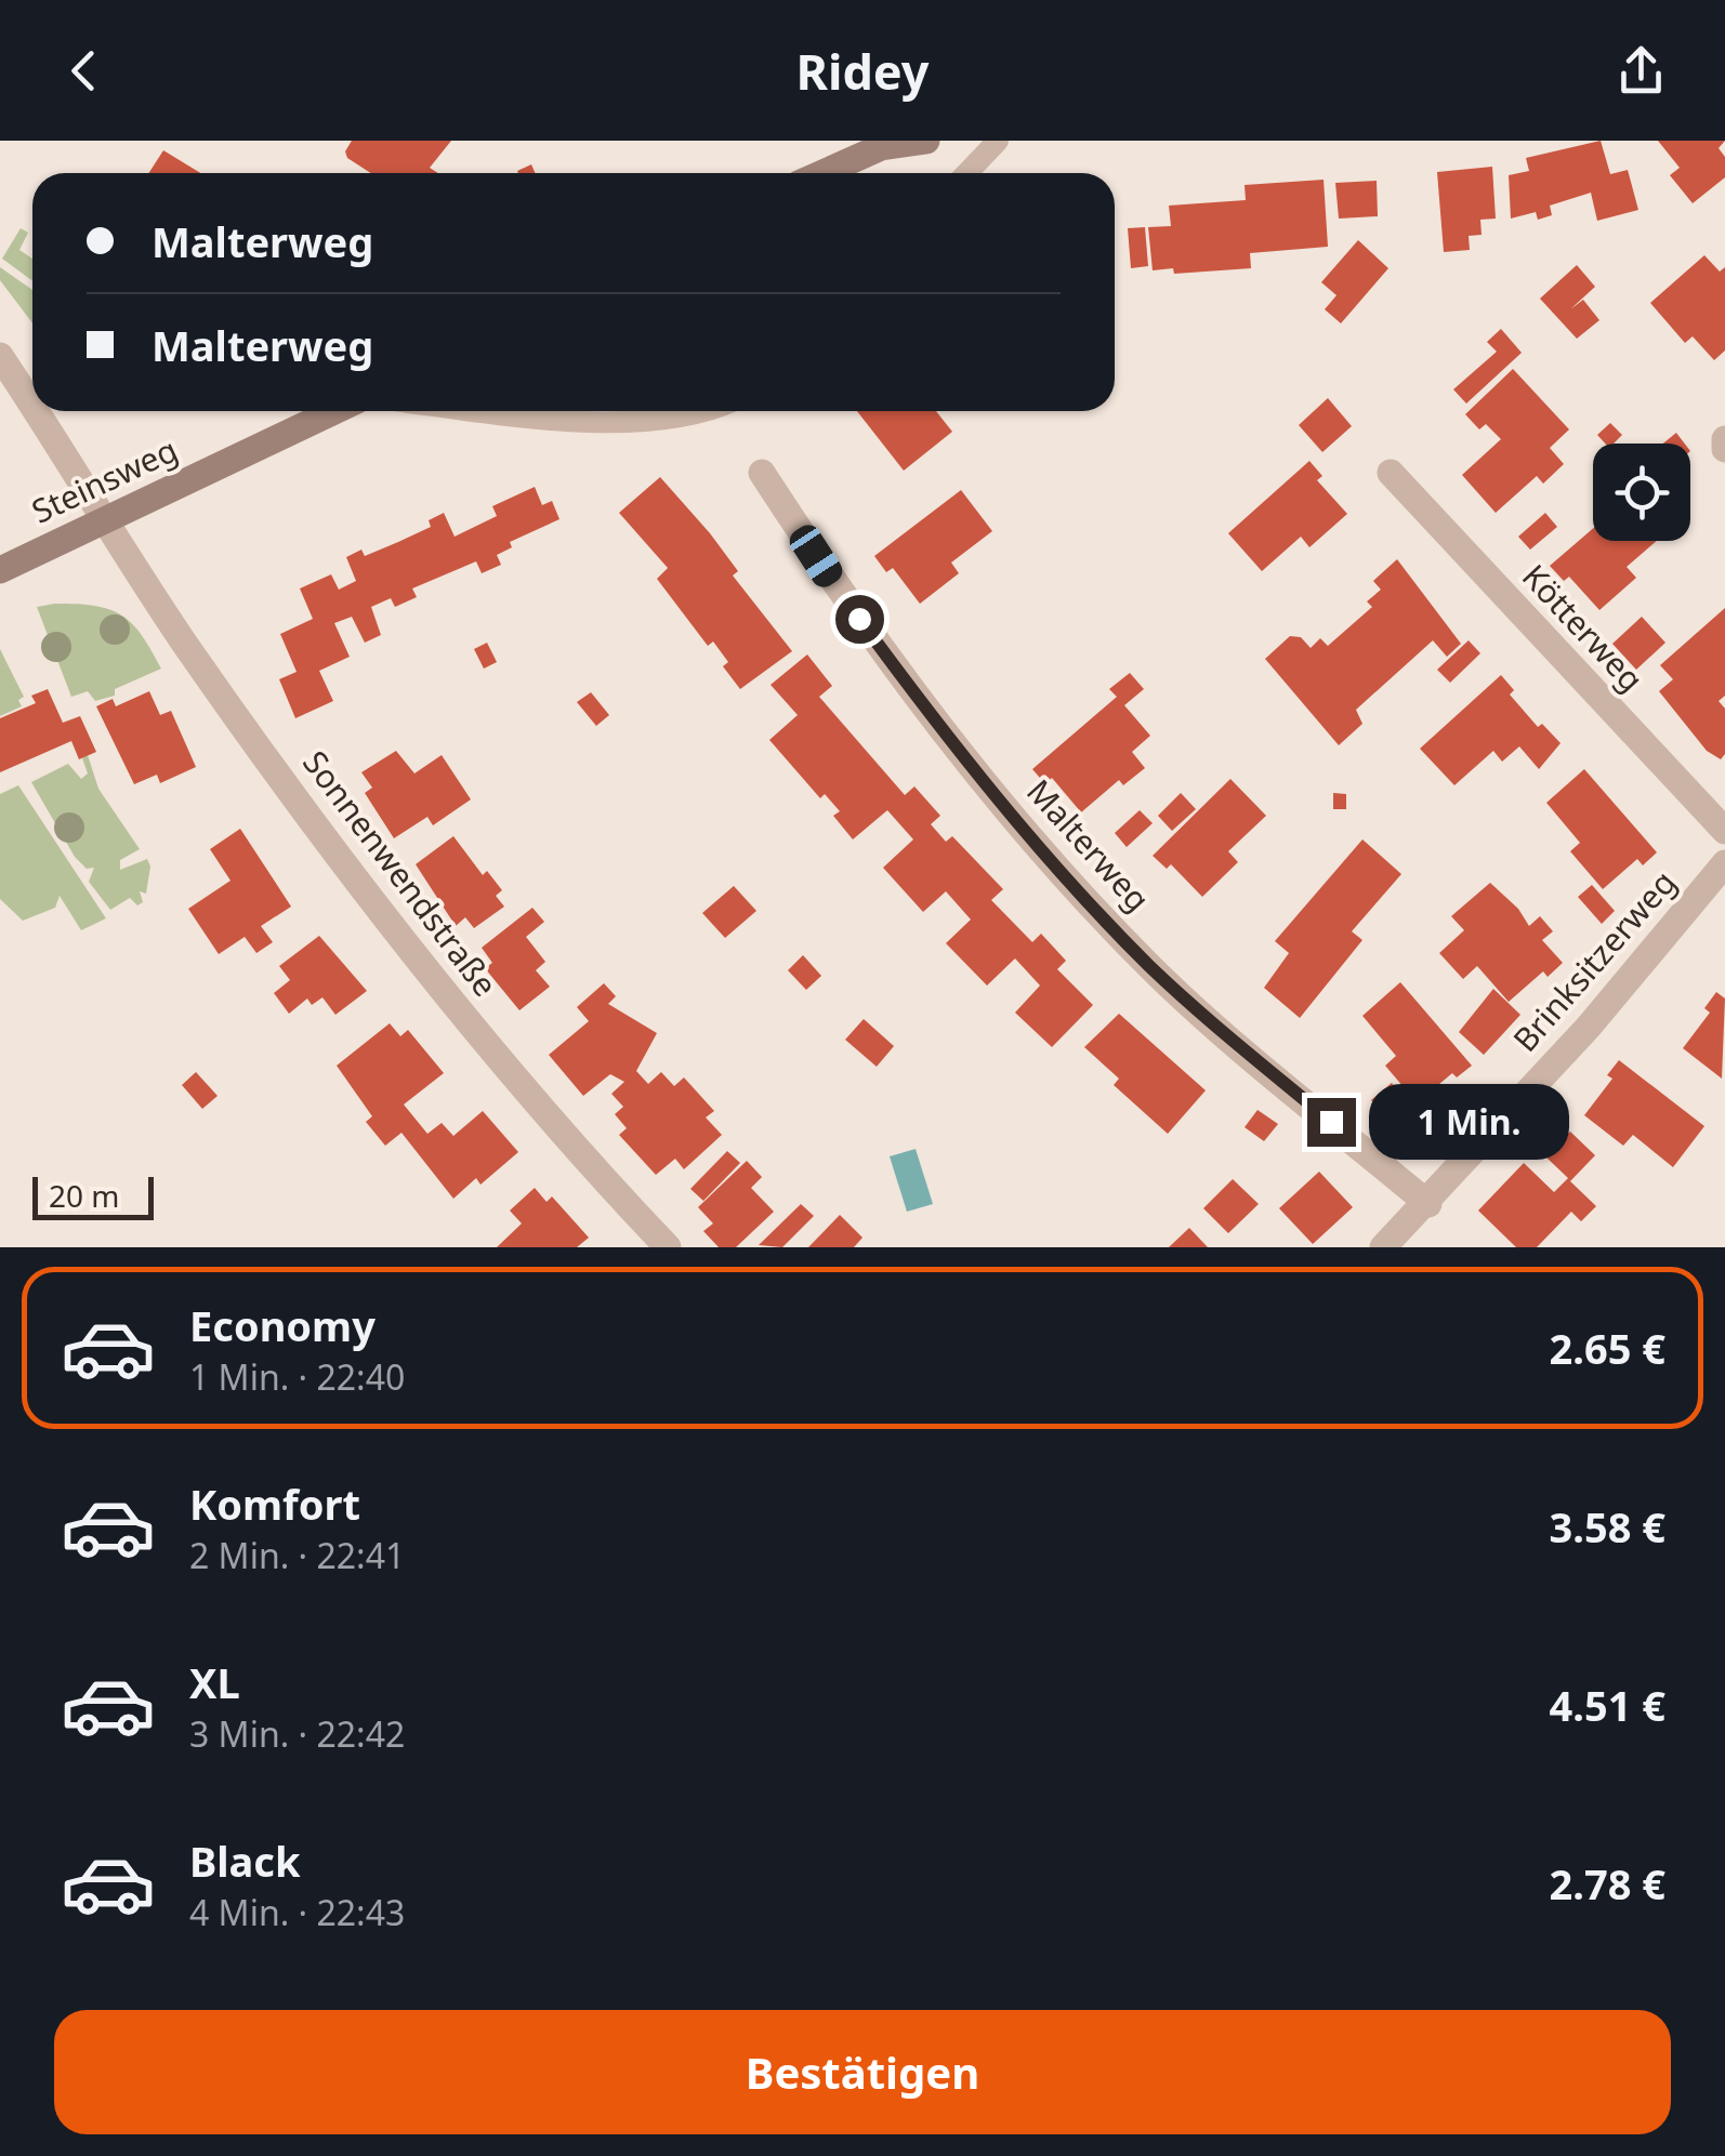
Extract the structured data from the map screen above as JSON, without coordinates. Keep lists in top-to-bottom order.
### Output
{
  "streets": {
    "main road": ["Steinsweg"],
    "street": [
      "Kötterweg",
      "Malterweg",
      "Sonnenwendstraße",
      "Brinksitzerweg"
    ]
  },
  "crossings": [
    ["Steinsweg", "Sonnenwendstraße"],
    ["Malterweg", "Brinksitzerweg"]
  ],
  "scale_bar": "20 m",
  "page": {
    "header": "Ridey",
    "banner": ["Malterweg", "Malterweg"],
    "bubble": "1 Min.",
    "scale": "20 m",
    "list": [
      {
        "name": "Economy",
        "note": "1 Min. · 22:40",
        "value": "2.65 €"
      },
      {
        "name": "Komfort",
        "note": "2 Min. · 22:41",
        "value": "3.58 €"
      },
      {
        "name": "XL",
        "note": "3 Min. · 22:42",
        "value": "4.51 €"
      },
      {
        "name": "Black",
        "note": "4 Min. · 22:43",
        "value": "2.78 €"
      }
    ],
    "buttons": "Bestätigen"
  }
}
